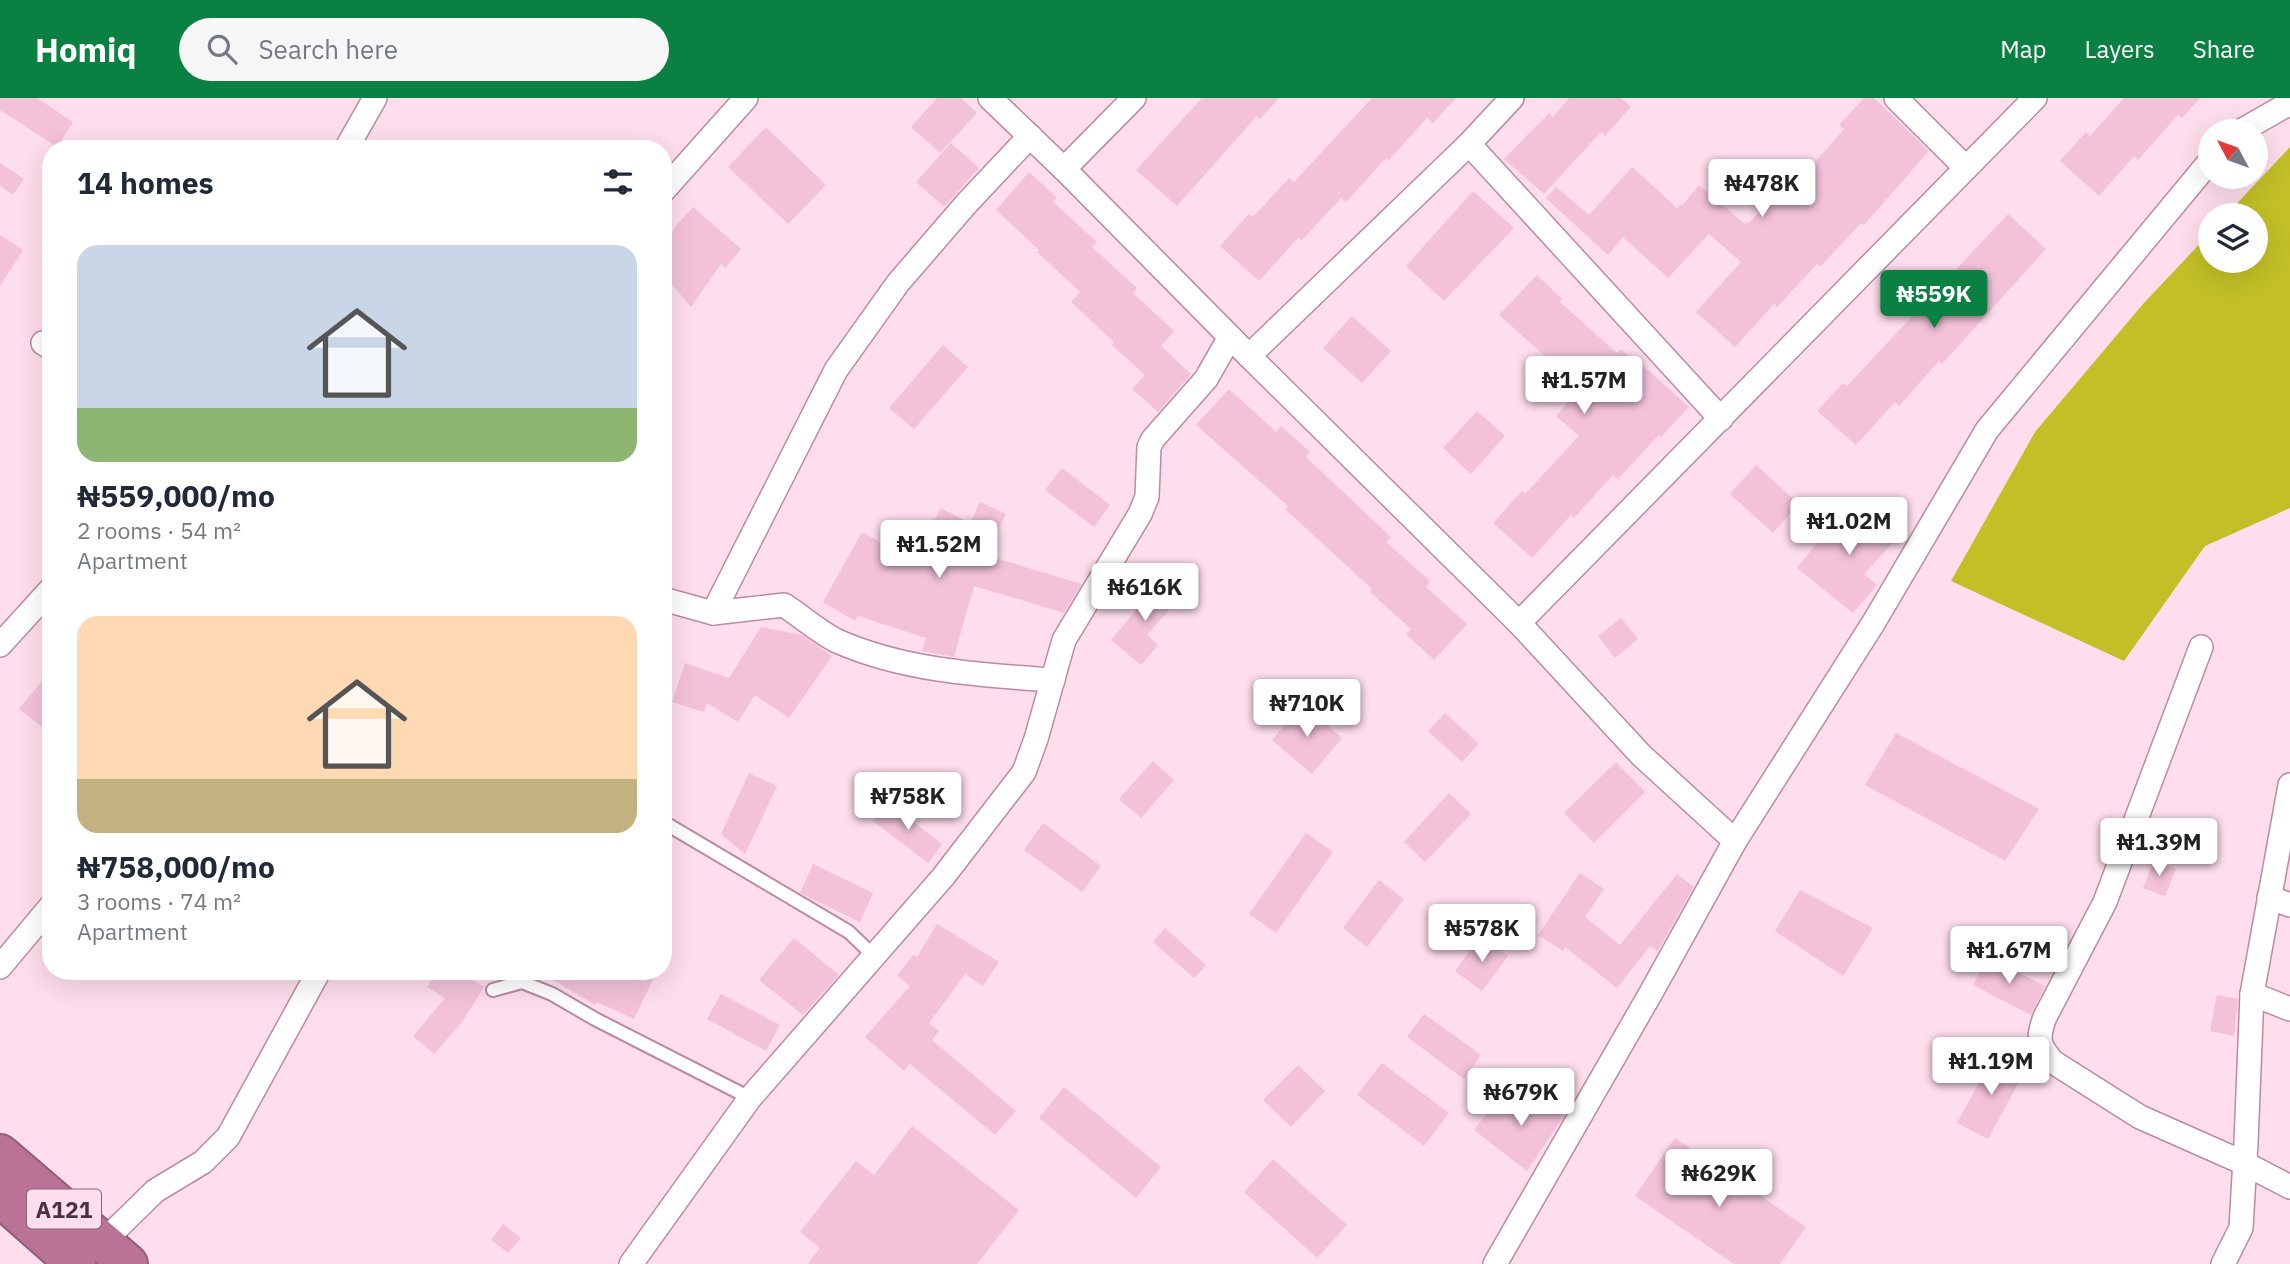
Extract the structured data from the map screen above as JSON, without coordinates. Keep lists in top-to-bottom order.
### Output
{
  "streets": {
    "highway": ["A121"]
  },
  "north": "top left",
  "page": {
    "header": "Homiq",
    "search": "Search here",
    "nav": ["Map", "Layers", "Share"],
    "heading": "14 homes",
    "price": [
      "₦478K",
      "₦559K",
      "₦1.57M",
      "₦1.02M",
      "₦1.52M",
      "₦616K",
      "₦710K",
      "₦758K",
      "₦1.39M",
      "₦578K",
      "₦1.67M",
      "₦1.19M",
      "₦679K",
      "₦629K"
    ],
    "list": [
      {
        "name": "₦559,000/mo",
        "note": "2 rooms · 54 m² · Apartment"
      },
      {
        "name": "₦758,000/mo",
        "note": "3 rooms · 74 m² · Apartment"
      }
    ]
  }
}
